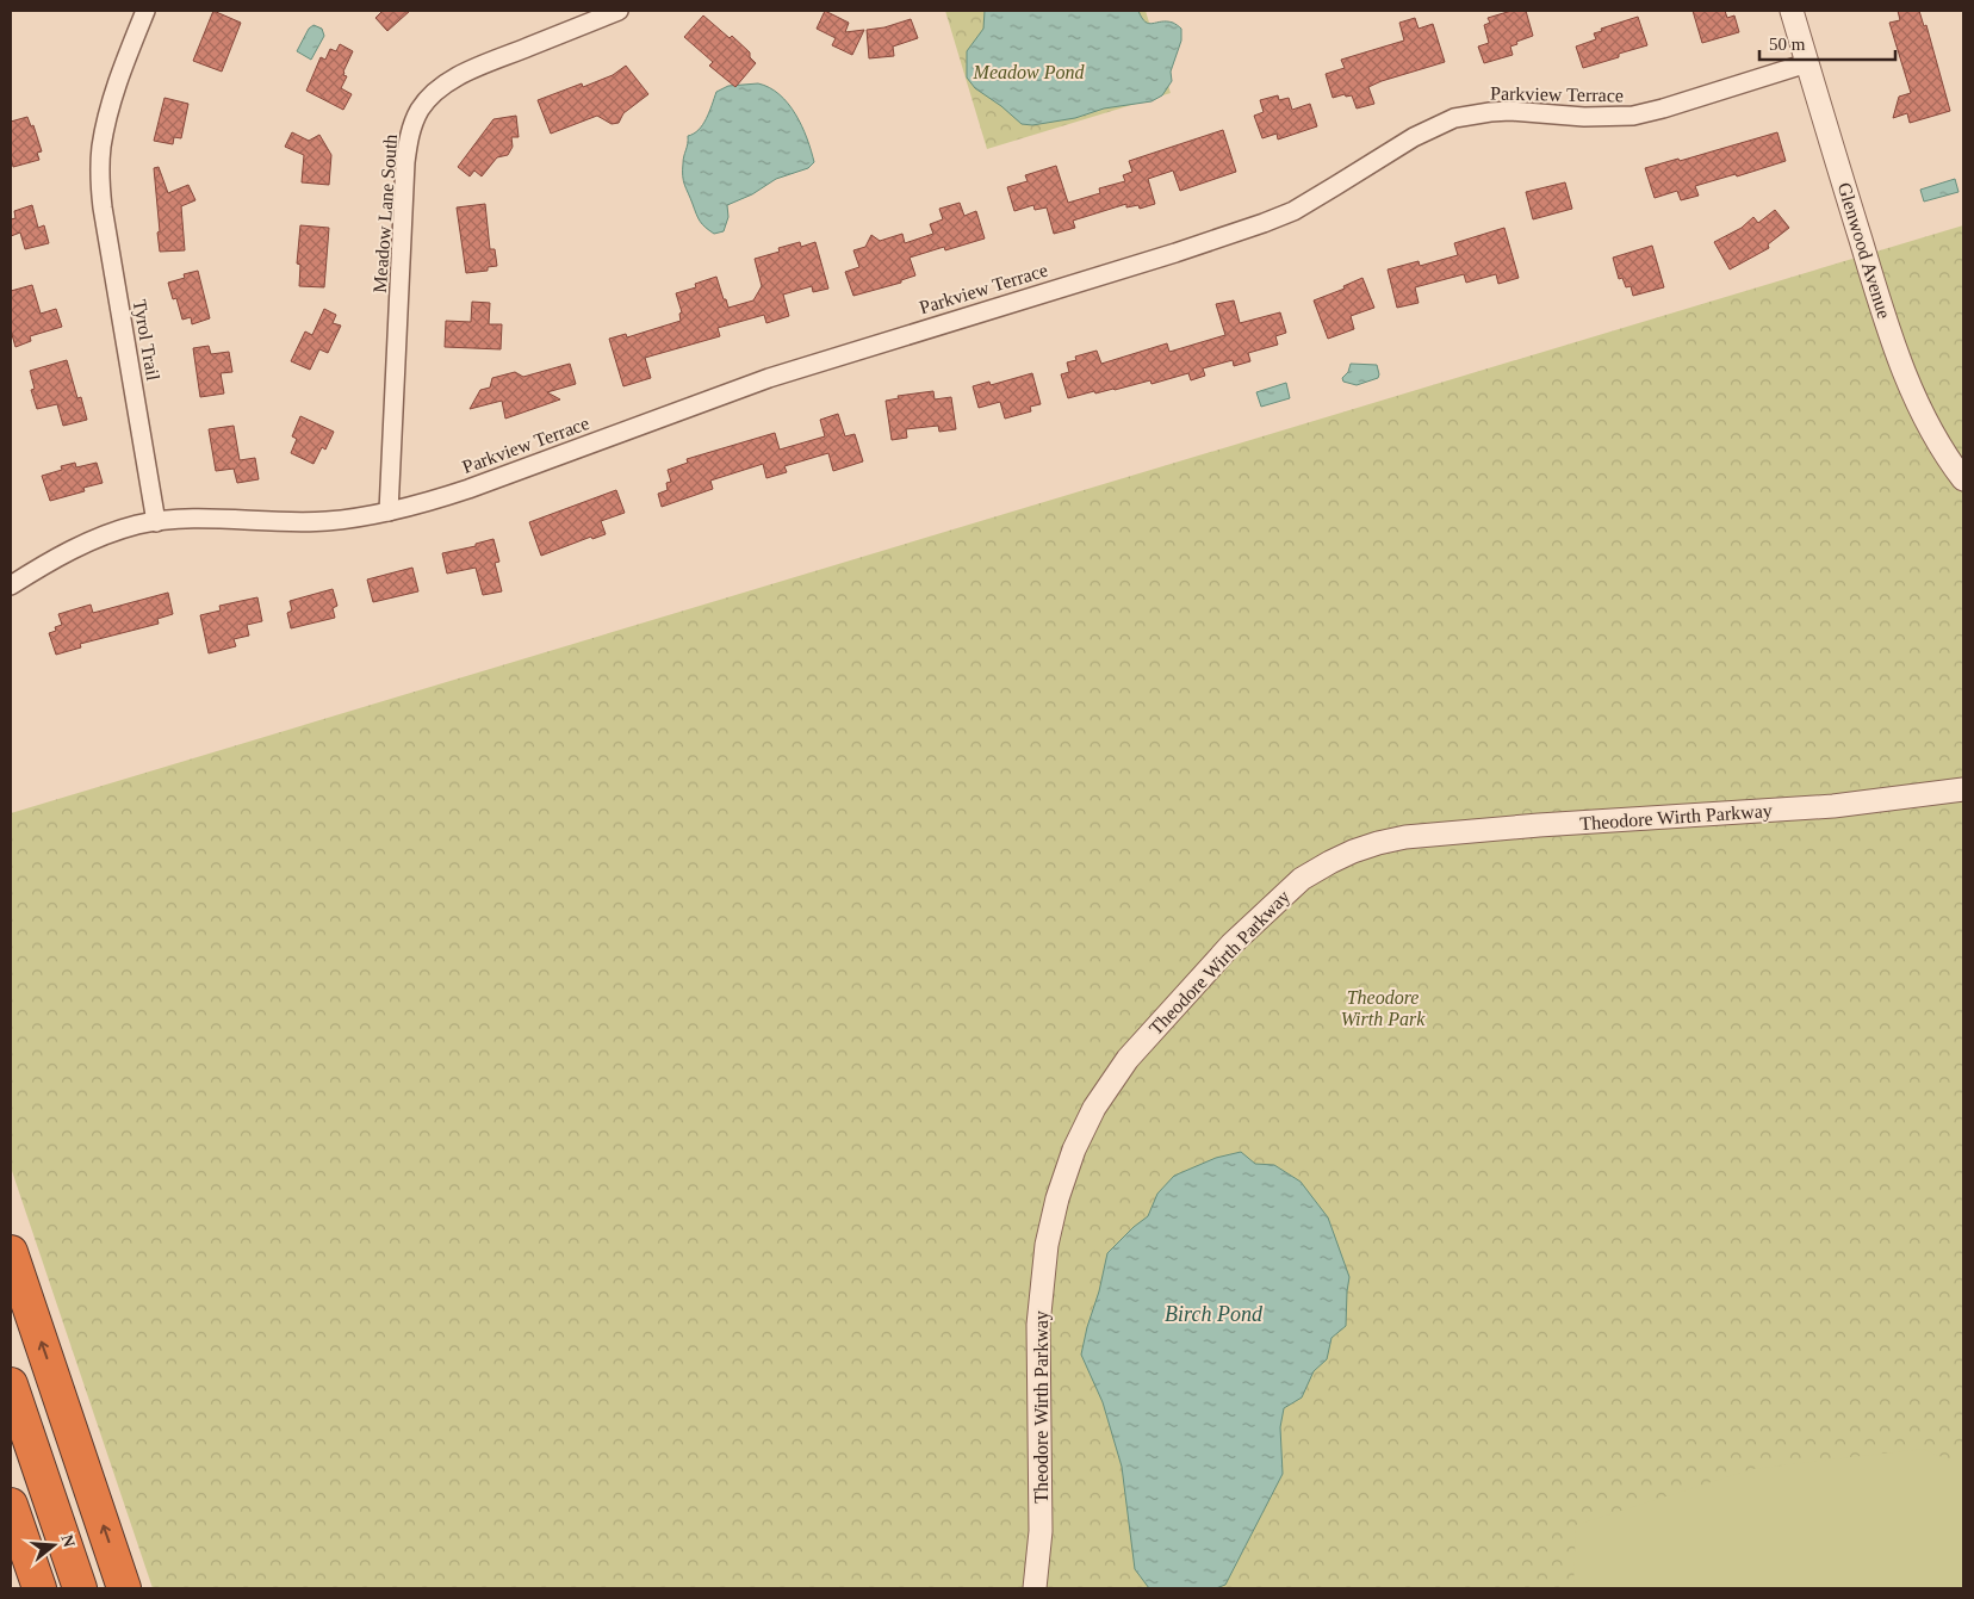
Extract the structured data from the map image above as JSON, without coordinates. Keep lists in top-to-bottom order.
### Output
{
  "streets": {
    "street": [
      "Parkview Terrace",
      "Meadow Lane South",
      "Glenwood Avenue",
      "Tyrol Trail",
      "Theodore Wirth Parkway"
    ]
  },
  "crossings": [
    ["Parkview Terrace", "Meadow Lane South"],
    ["Parkview Terrace", "Glenwood Avenue"],
    ["Parkview Terrace", "Tyrol Trail"]
  ],
  "water": ["Birch Pond"],
  "parks": ["Meadow Pond", "Theodore Wirth Park"],
  "scale_bar": "50 m",
  "north": "right"
}
